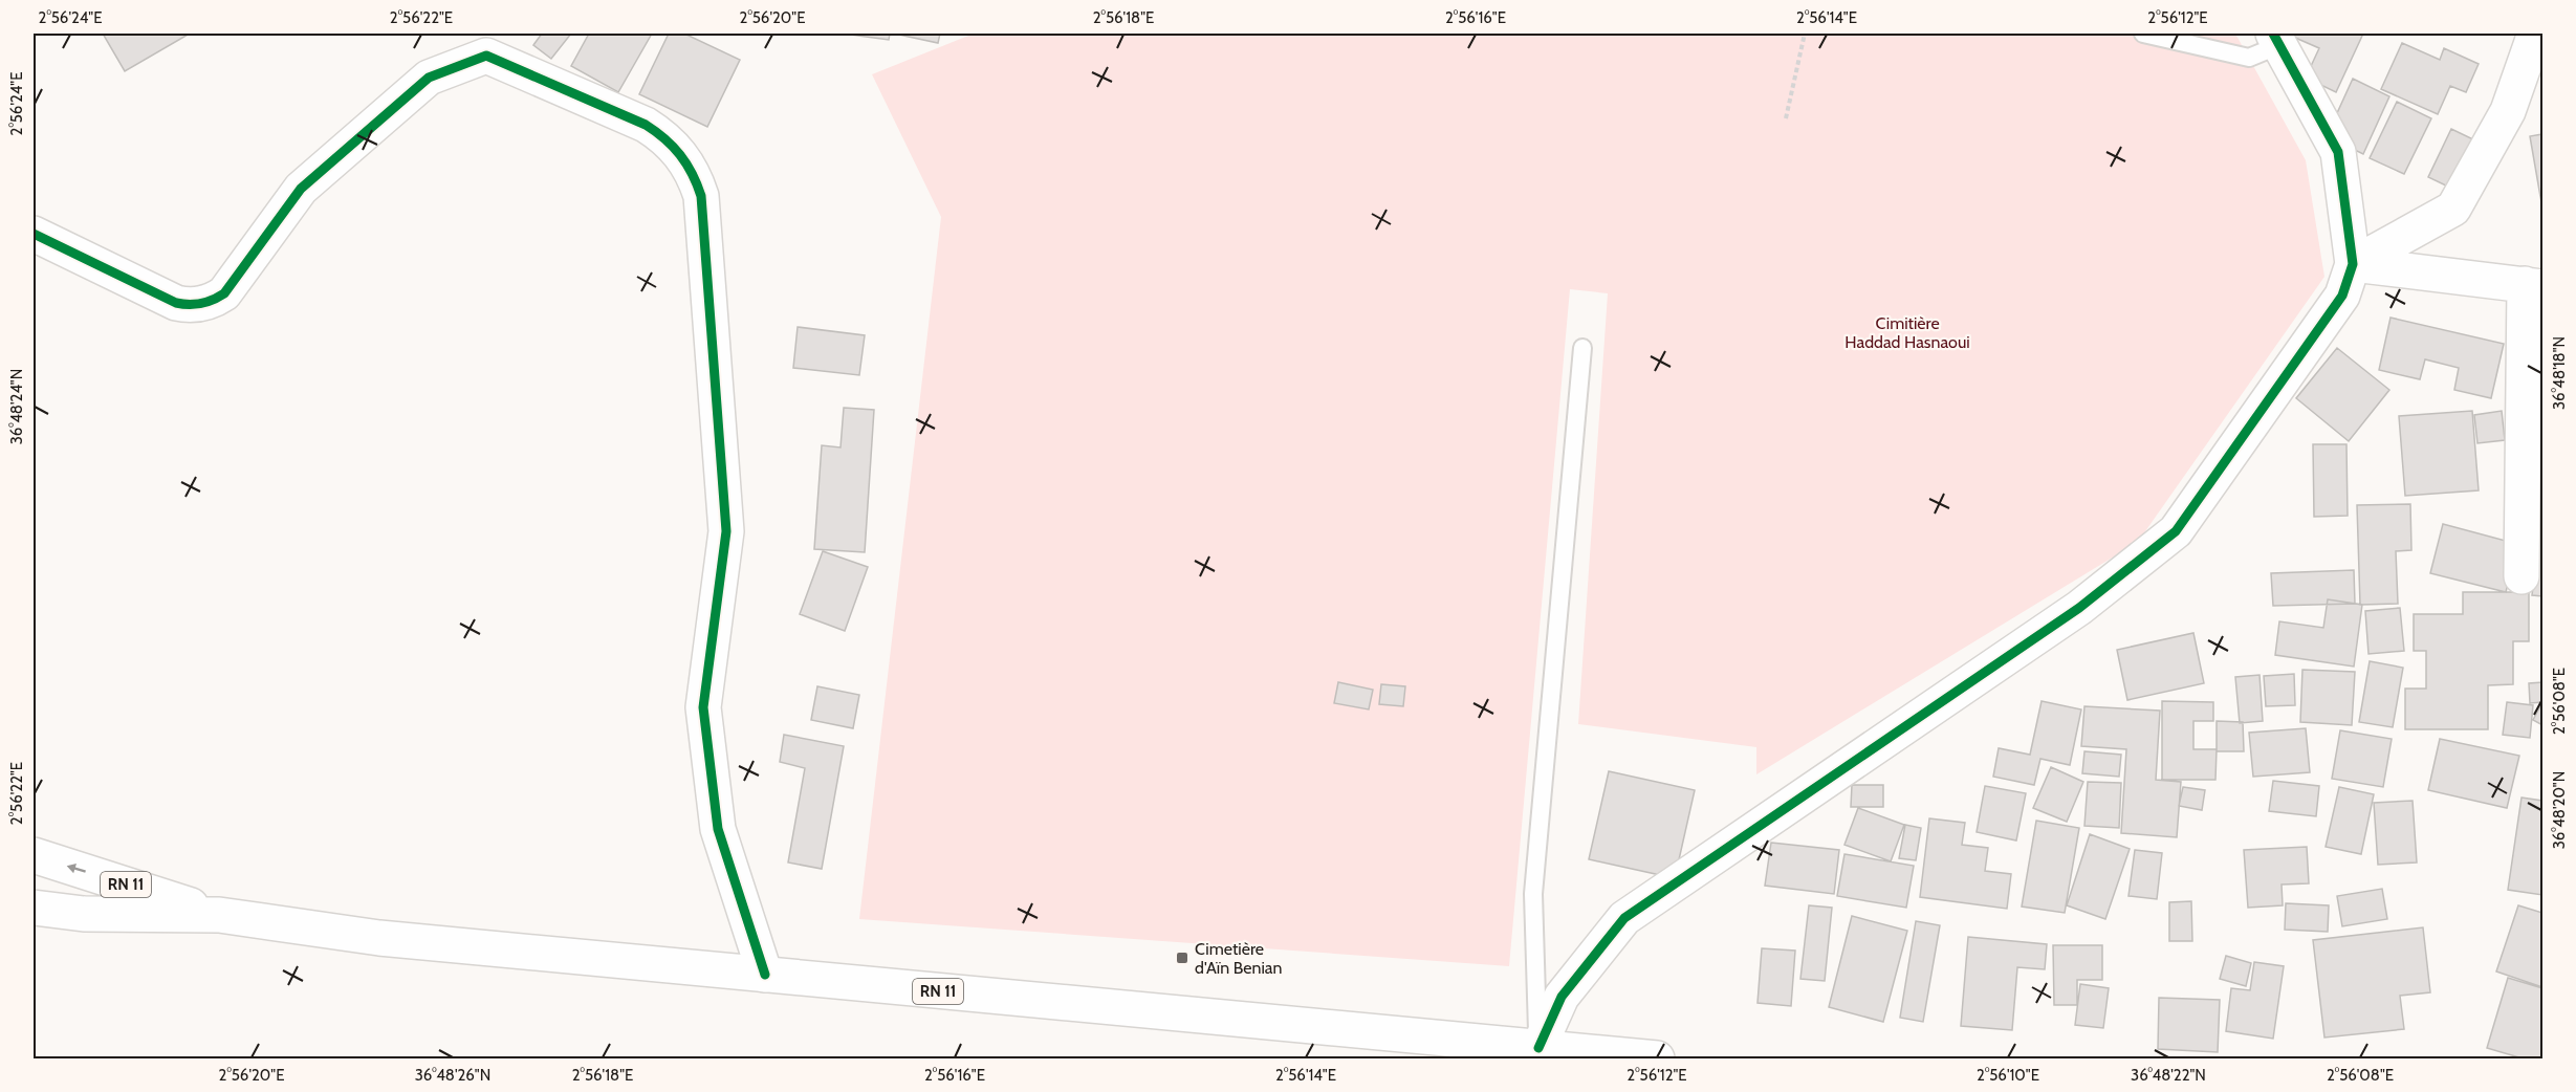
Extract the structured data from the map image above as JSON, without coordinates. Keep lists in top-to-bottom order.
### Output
{
  "streets": {
    "street": ["RN 11"]
  },
  "parks": ["Cimitière Haddad Hasnaoui"],
  "places": {
    "transit": ["Cimetière d'Aïn Benian"]
  },
  "coordinates": [
    "2°56'24\"E",
    "2°56'22\"E",
    "2°56'20\"E",
    "2°56'18\"E",
    "2°56'16\"E",
    "2°56'14\"E",
    "2°56'12\"E",
    "36°48'18\"N",
    "36°48'24\"N",
    "2°56'08\"E",
    "36°48'20\"N",
    "36°48'26\"N",
    "2°56'10\"E",
    "36°48'22\"N"
  ]
}
